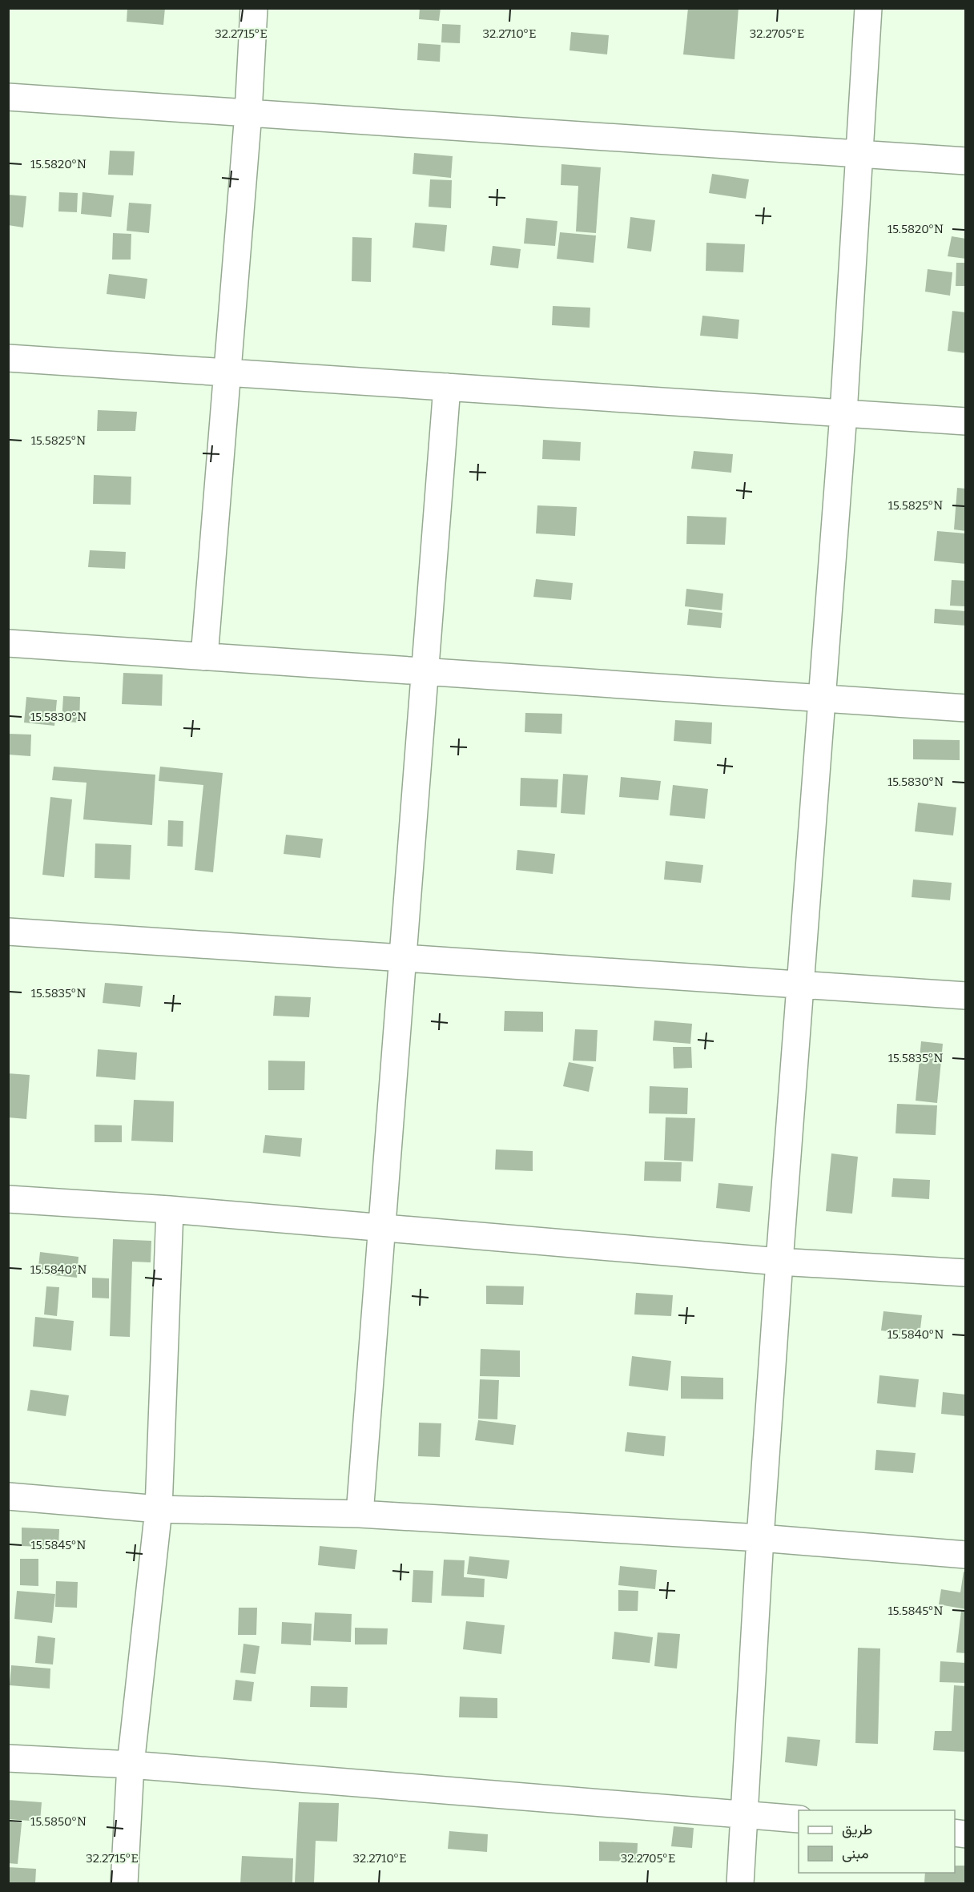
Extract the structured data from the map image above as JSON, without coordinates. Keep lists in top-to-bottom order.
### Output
{
  "legend": ["طريق", "مبنى"],
  "coordinates": [
    "32.2715°E",
    "32.2710°E",
    "32.2705°E",
    "15.5820°N",
    "15.5825°N",
    "15.5830°N",
    "15.5835°N",
    "15.5840°N",
    "15.5845°N",
    "15.5850°N"
  ]
}
